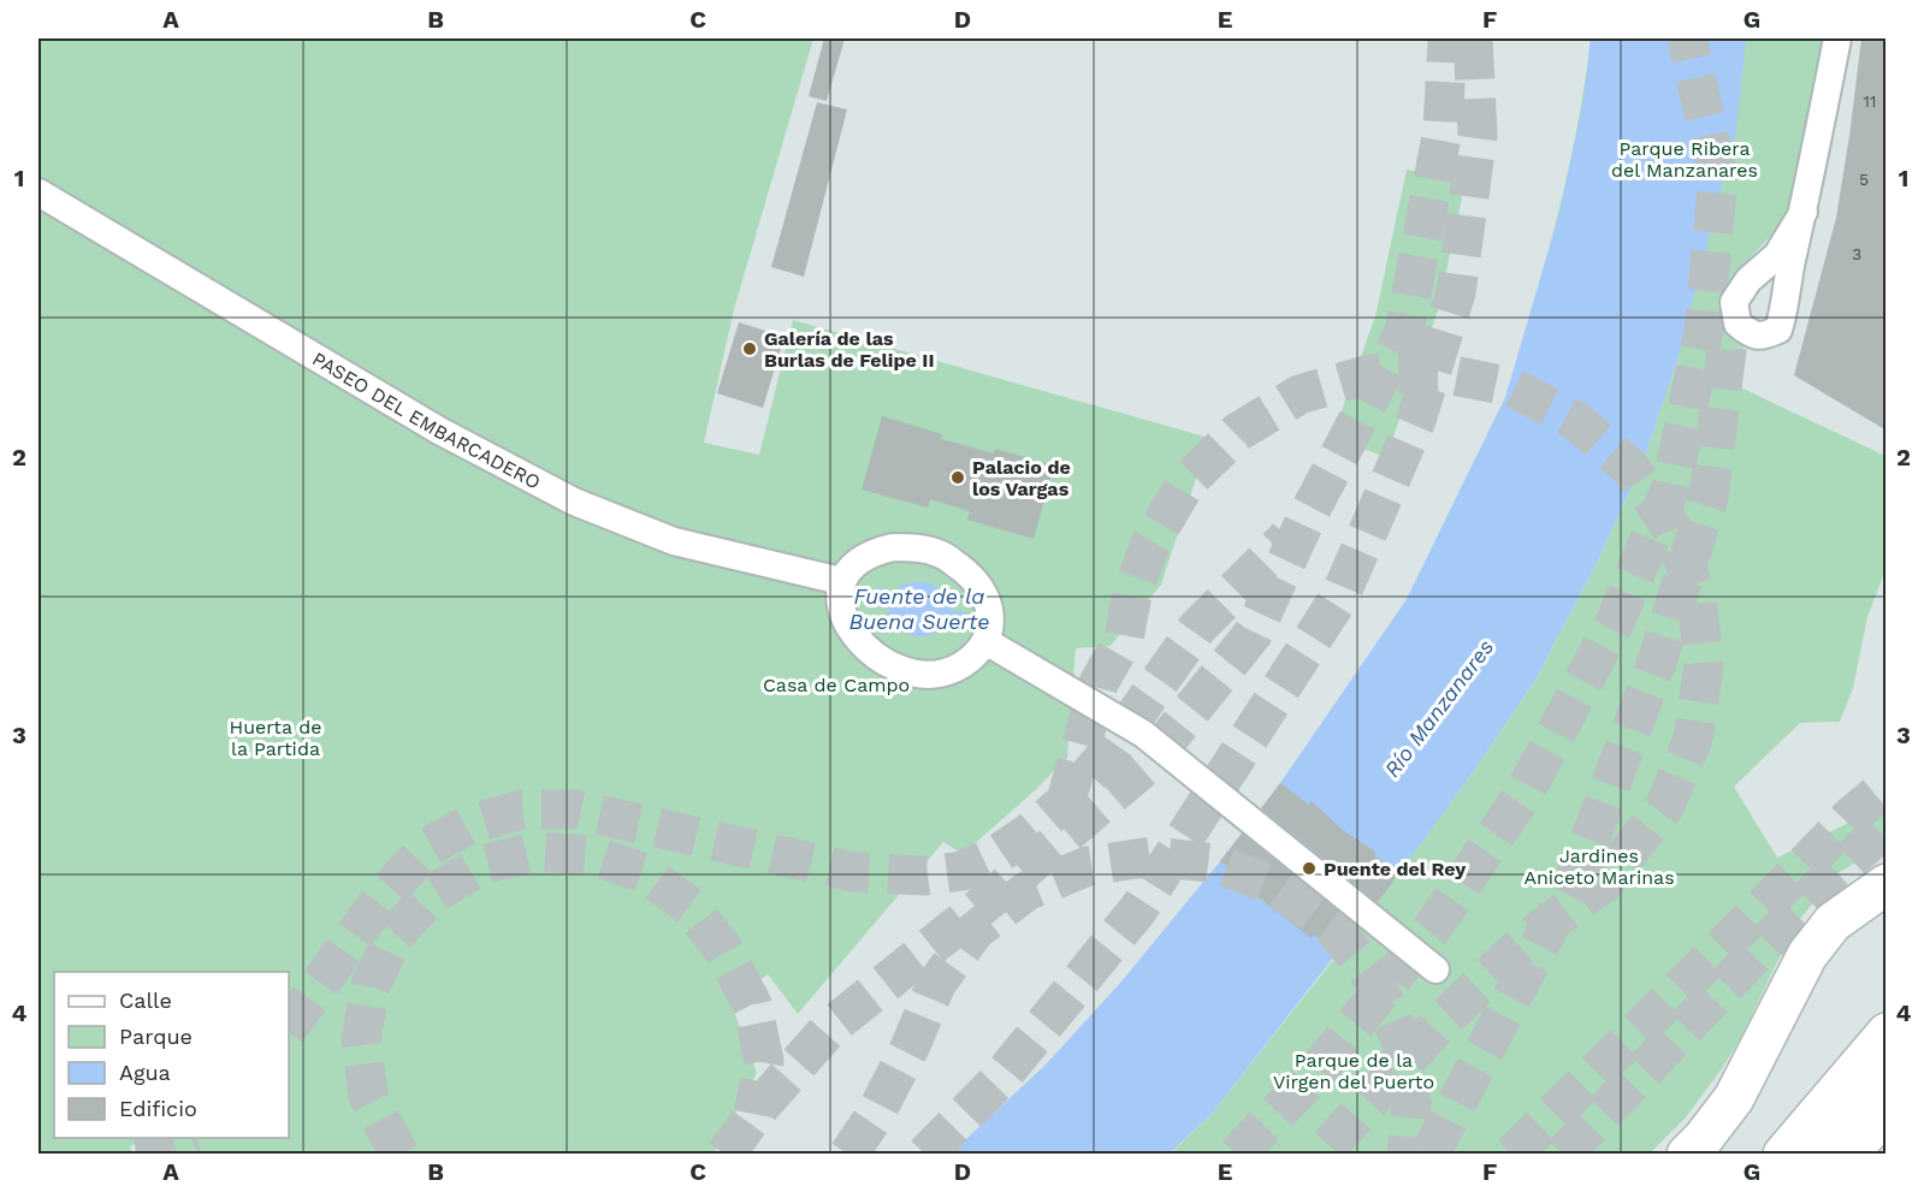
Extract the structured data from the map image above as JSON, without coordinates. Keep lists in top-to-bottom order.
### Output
{
  "streets": {
    "street": ["PASEO DEL EMBARCADERO"]
  },
  "water": ["Fuente de la Buena Suerte", "Río Manzanares"],
  "parks": [
    "Parque Ribera del Manzanares",
    "Casa de Campo",
    "Huerta de la Partida",
    "Jardines Aniceto Marinas",
    "Parque de la Virgen del Puerto"
  ],
  "places": ["Galería de las Burlas de Felipe II", "Palacio de los Vargas", "Puente del Rey"],
  "house_numbers": ["11", "5", "3"],
  "legend": [
    "Calle",
    "Parque",
    "Agua",
    "Edificio"
  ],
  "grid": {
    "columns": [
      "A",
      "B",
      "C",
      "D",
      "E",
      "F",
      "G"
    ],
    "rows": [
      "1",
      "2",
      "3",
      "4"
    ]
  }
}
